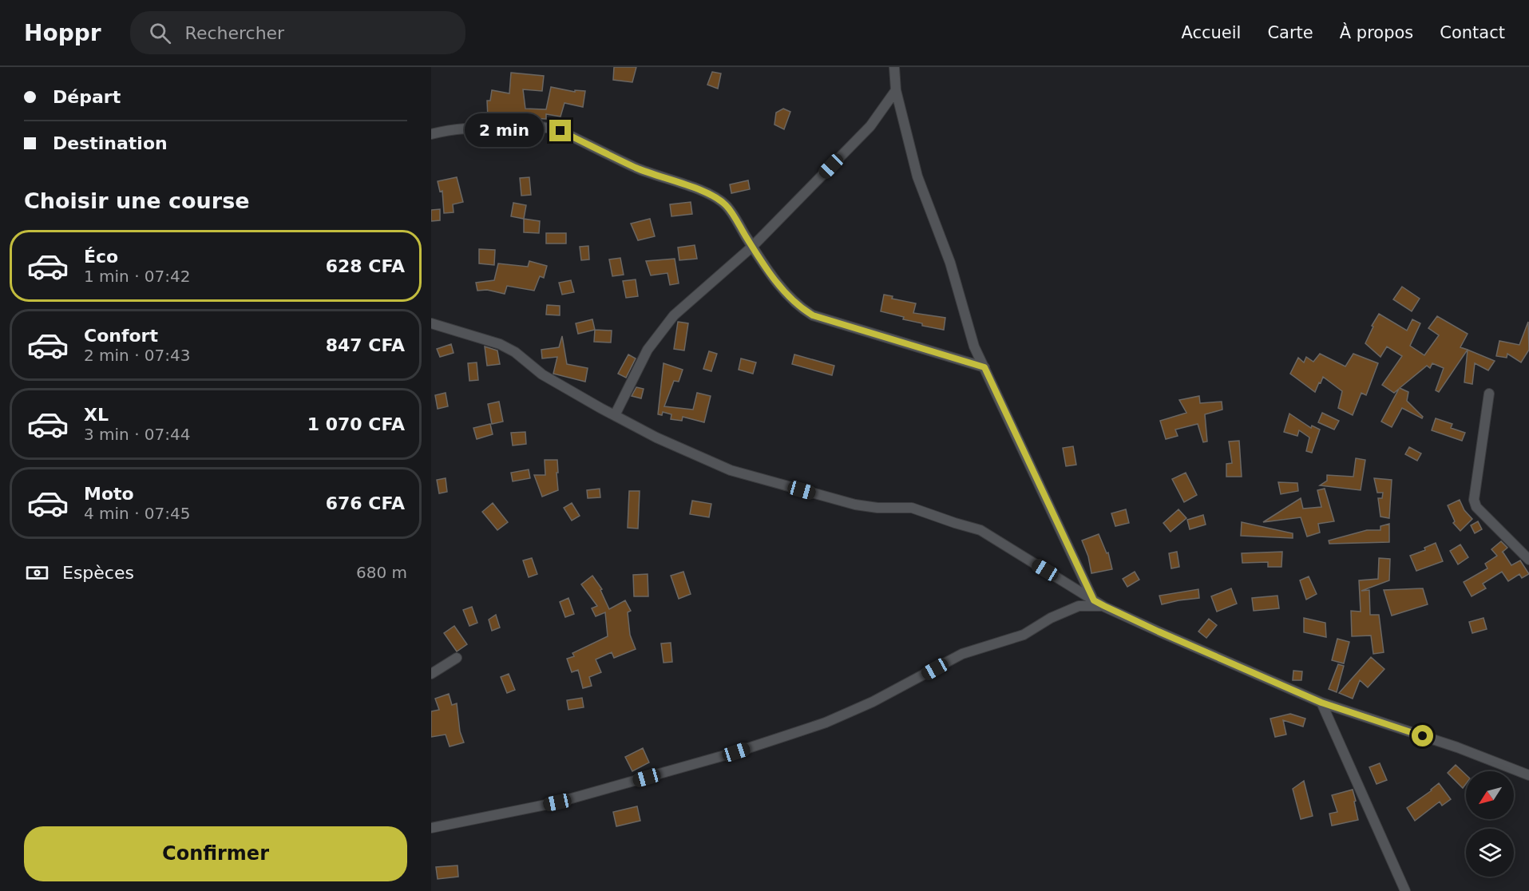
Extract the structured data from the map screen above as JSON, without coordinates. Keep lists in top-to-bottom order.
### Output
{
  "north": "bottom left",
  "page": {
    "header": "Hoppr",
    "search": "Rechercher",
    "nav": [
      "Accueil",
      "Carte",
      "À propos",
      "Contact"
    ],
    "banner": ["Départ", "Destination"],
    "bubble": "2 min",
    "heading": "Choisir une course",
    "list": [
      {
        "name": "Éco",
        "note": "1 min · 07:42",
        "value": "628 CFA"
      },
      {
        "name": "Confort",
        "note": "2 min · 07:43",
        "value": "847 CFA"
      },
      {
        "name": "XL",
        "note": "3 min · 07:44",
        "value": "1 070 CFA"
      },
      {
        "name": "Moto",
        "note": "4 min · 07:45",
        "value": "676 CFA"
      }
    ],
    "pay": ["Espèces", "680 m"],
    "buttons": "Confirmer"
  }
}
